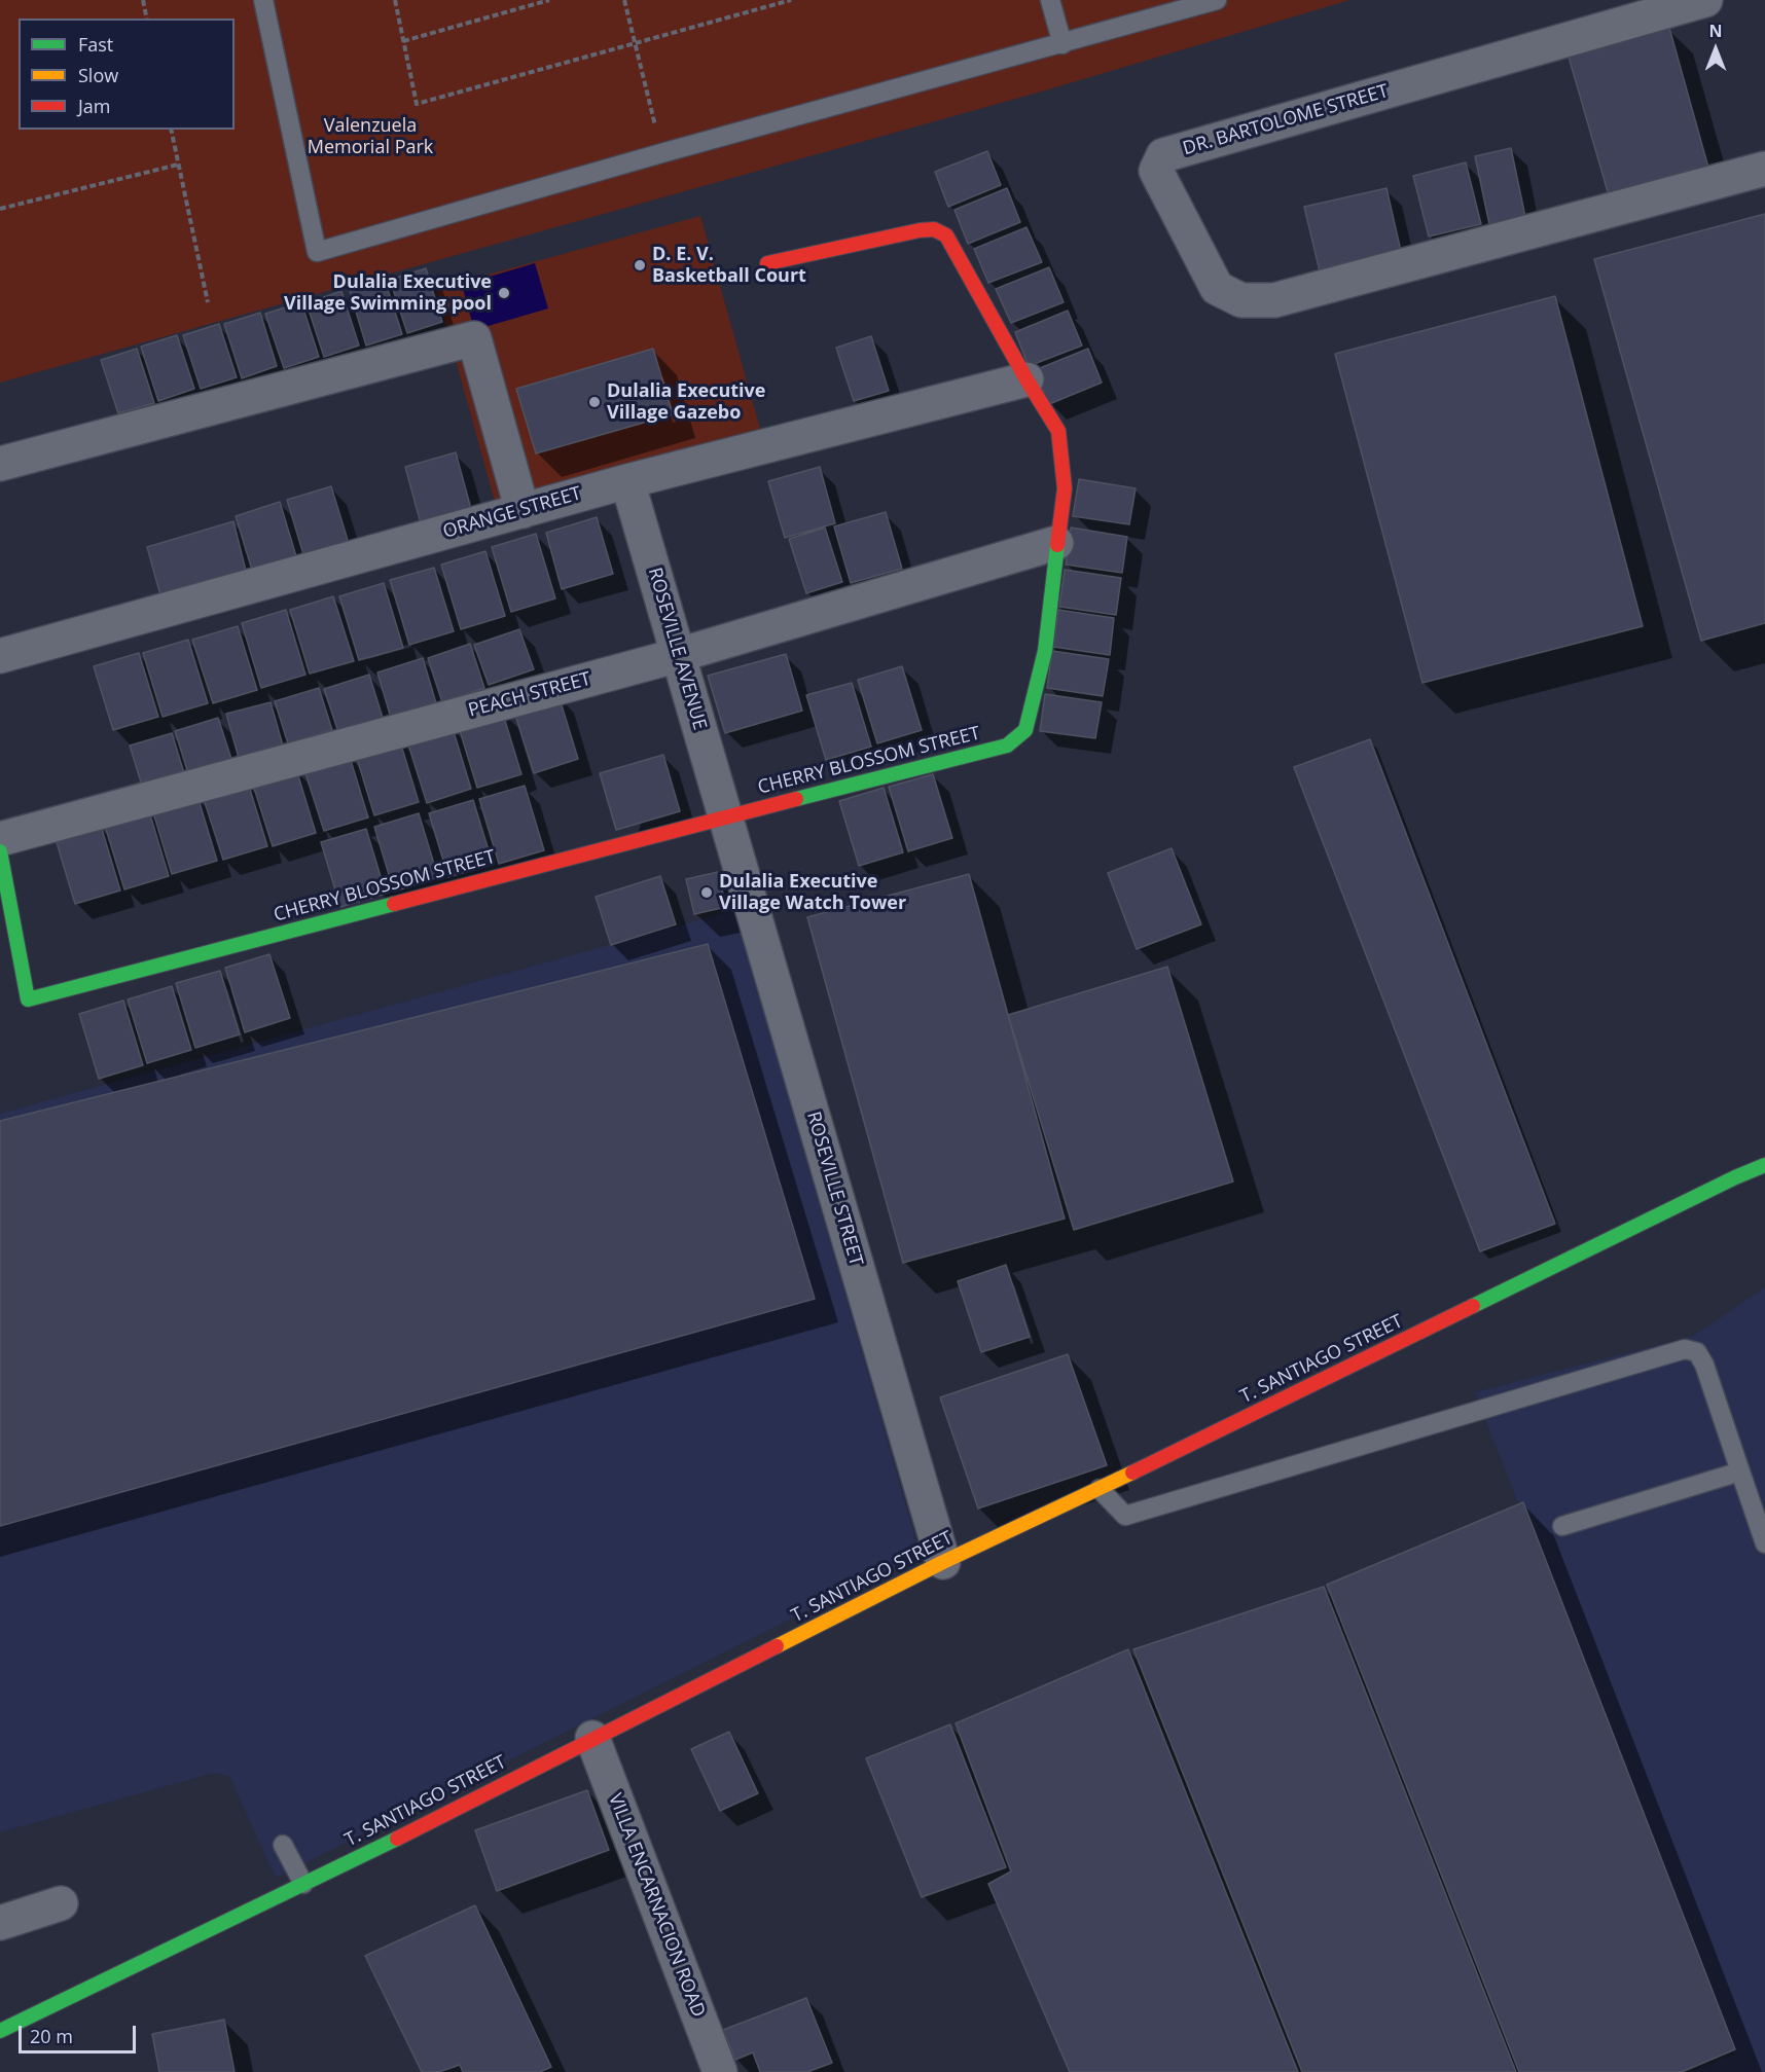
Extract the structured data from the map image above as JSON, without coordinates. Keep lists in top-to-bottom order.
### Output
{
  "streets": {
    "main road": ["CHERRY BLOSSOM STREET", "T. SANTIAGO STREET"],
    "street": [
      "DR. BARTOLOME STREET",
      "ORANGE STREET",
      "ROSEVILLE AVENUE",
      "PEACH STREET",
      "ROSEVILLE STREET",
      "VILLA ENCARNACION ROAD"
    ]
  },
  "crossings": [
    ["ORANGE STREET", "ROSEVILLE AVENUE"],
    ["ORANGE STREET", "CHERRY BLOSSOM STREET"],
    ["ROSEVILLE AVENUE", "PEACH STREET"],
    ["ROSEVILLE AVENUE", "CHERRY BLOSSOM STREET"],
    ["ROSEVILLE AVENUE", "ROSEVILLE STREET"],
    ["PEACH STREET", "CHERRY BLOSSOM STREET"],
    ["CHERRY BLOSSOM STREET", "ROSEVILLE STREET"],
    ["ROSEVILLE STREET", "T. SANTIAGO STREET"],
    ["T. SANTIAGO STREET", "VILLA ENCARNACION ROAD"]
  ],
  "parks": ["Valenzuela Memorial Park"],
  "places": [
    "D. E. V. Basketball Court",
    "Dulalia Executive Village Swimming pool",
    "Dulalia Executive Village Gazebo",
    "Dulalia Executive Village Watch Tower"
  ],
  "legend": ["Fast", "Slow", "Jam"],
  "scale_bar": "20 m",
  "north": "top"
}
